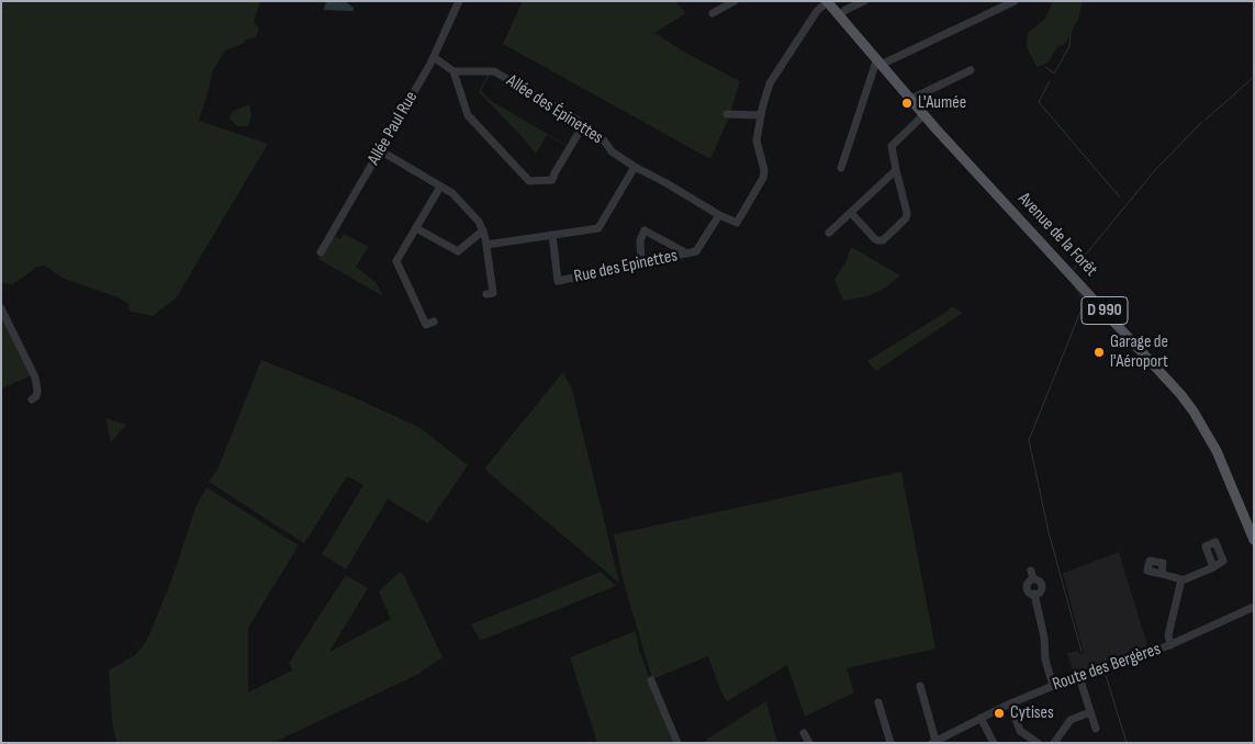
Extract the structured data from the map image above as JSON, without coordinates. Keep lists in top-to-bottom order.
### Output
{
  "streets": {
    "main road": ["Avenue de la Forêt", "D 990"],
    "street": [
      "Allée des Épinettes",
      "Allée Paul Rue",
      "Rue des Epinettes",
      "Route des Bergères"
    ]
  },
  "crossings": [
    ["Allée des Épinettes", "Rue des Epinettes"]
  ],
  "places": ["L'Aumée", "Garage de l'Aéroport", "Cytises"]
}
